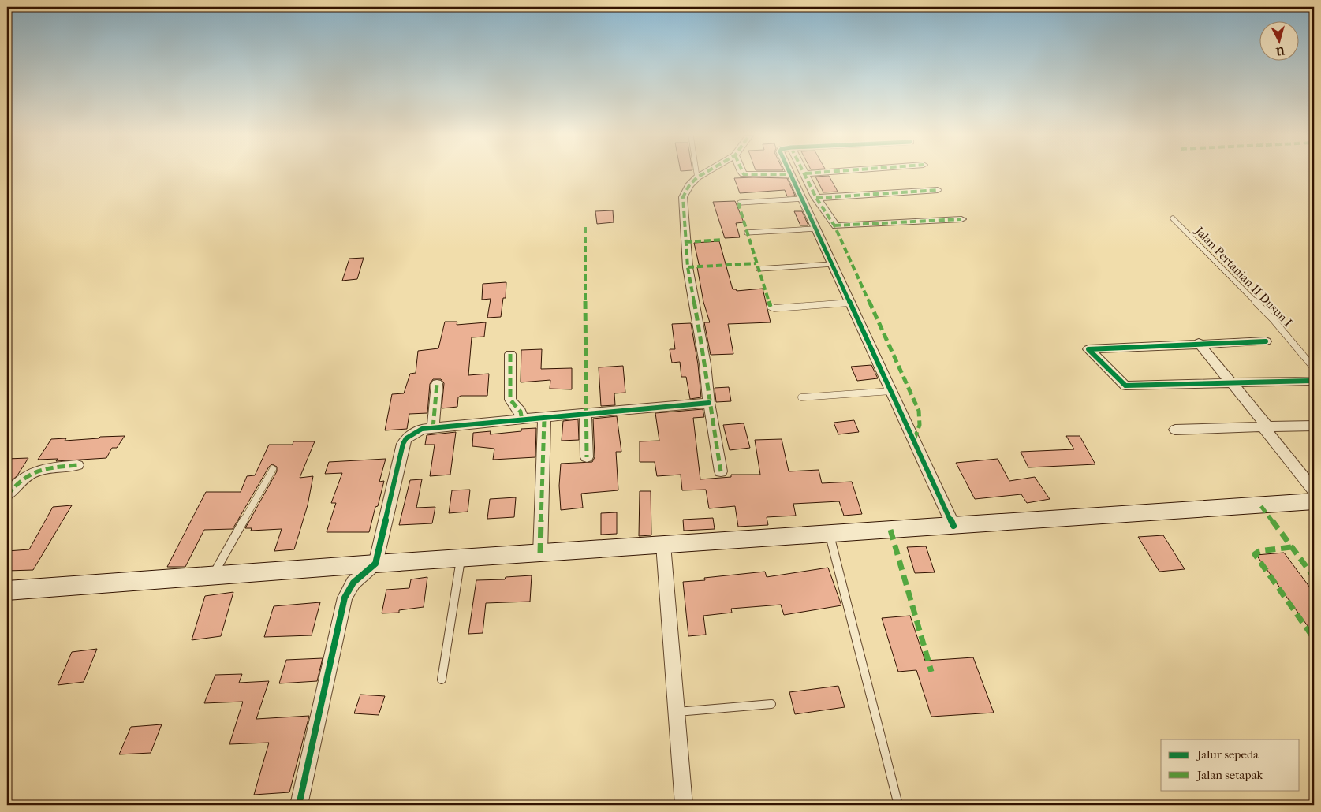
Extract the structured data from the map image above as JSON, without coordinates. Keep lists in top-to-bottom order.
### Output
{
  "streets": {
    "lane": ["Jalan Pertanian II Dusun I"]
  },
  "legend": ["Jalur sepeda", "Jalan setapak"],
  "north": "bottom"
}
